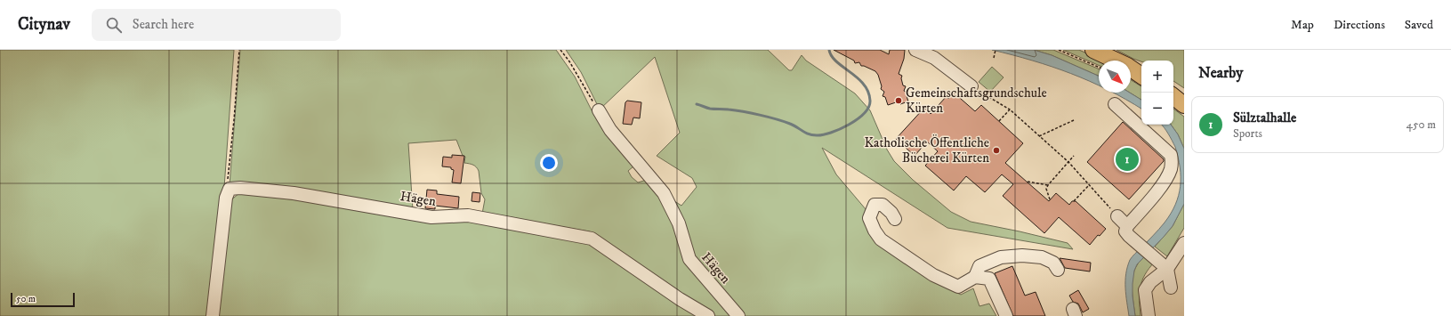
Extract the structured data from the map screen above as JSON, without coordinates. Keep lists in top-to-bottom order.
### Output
{
  "streets": {
    "lane": ["Hägen"]
  },
  "places": ["Gemeinschaftsgrundschule Kürten", "Katholische Öffentliche Bücherei Kürten"],
  "scale_bar": "50 m",
  "north": "bottom right",
  "page": {
    "header": "Citynav",
    "search": "Search here",
    "nav": ["Map", "Directions", "Saved"],
    "heading": "Nearby",
    "map_buttons": ["+", "−"],
    "list": [
      {
        "mark": "1",
        "name": "Sülztalhalle",
        "note": "Sports",
        "value": "450 m"
      }
    ],
    "pins": "1",
    "scale": "50 m"
  }
}
